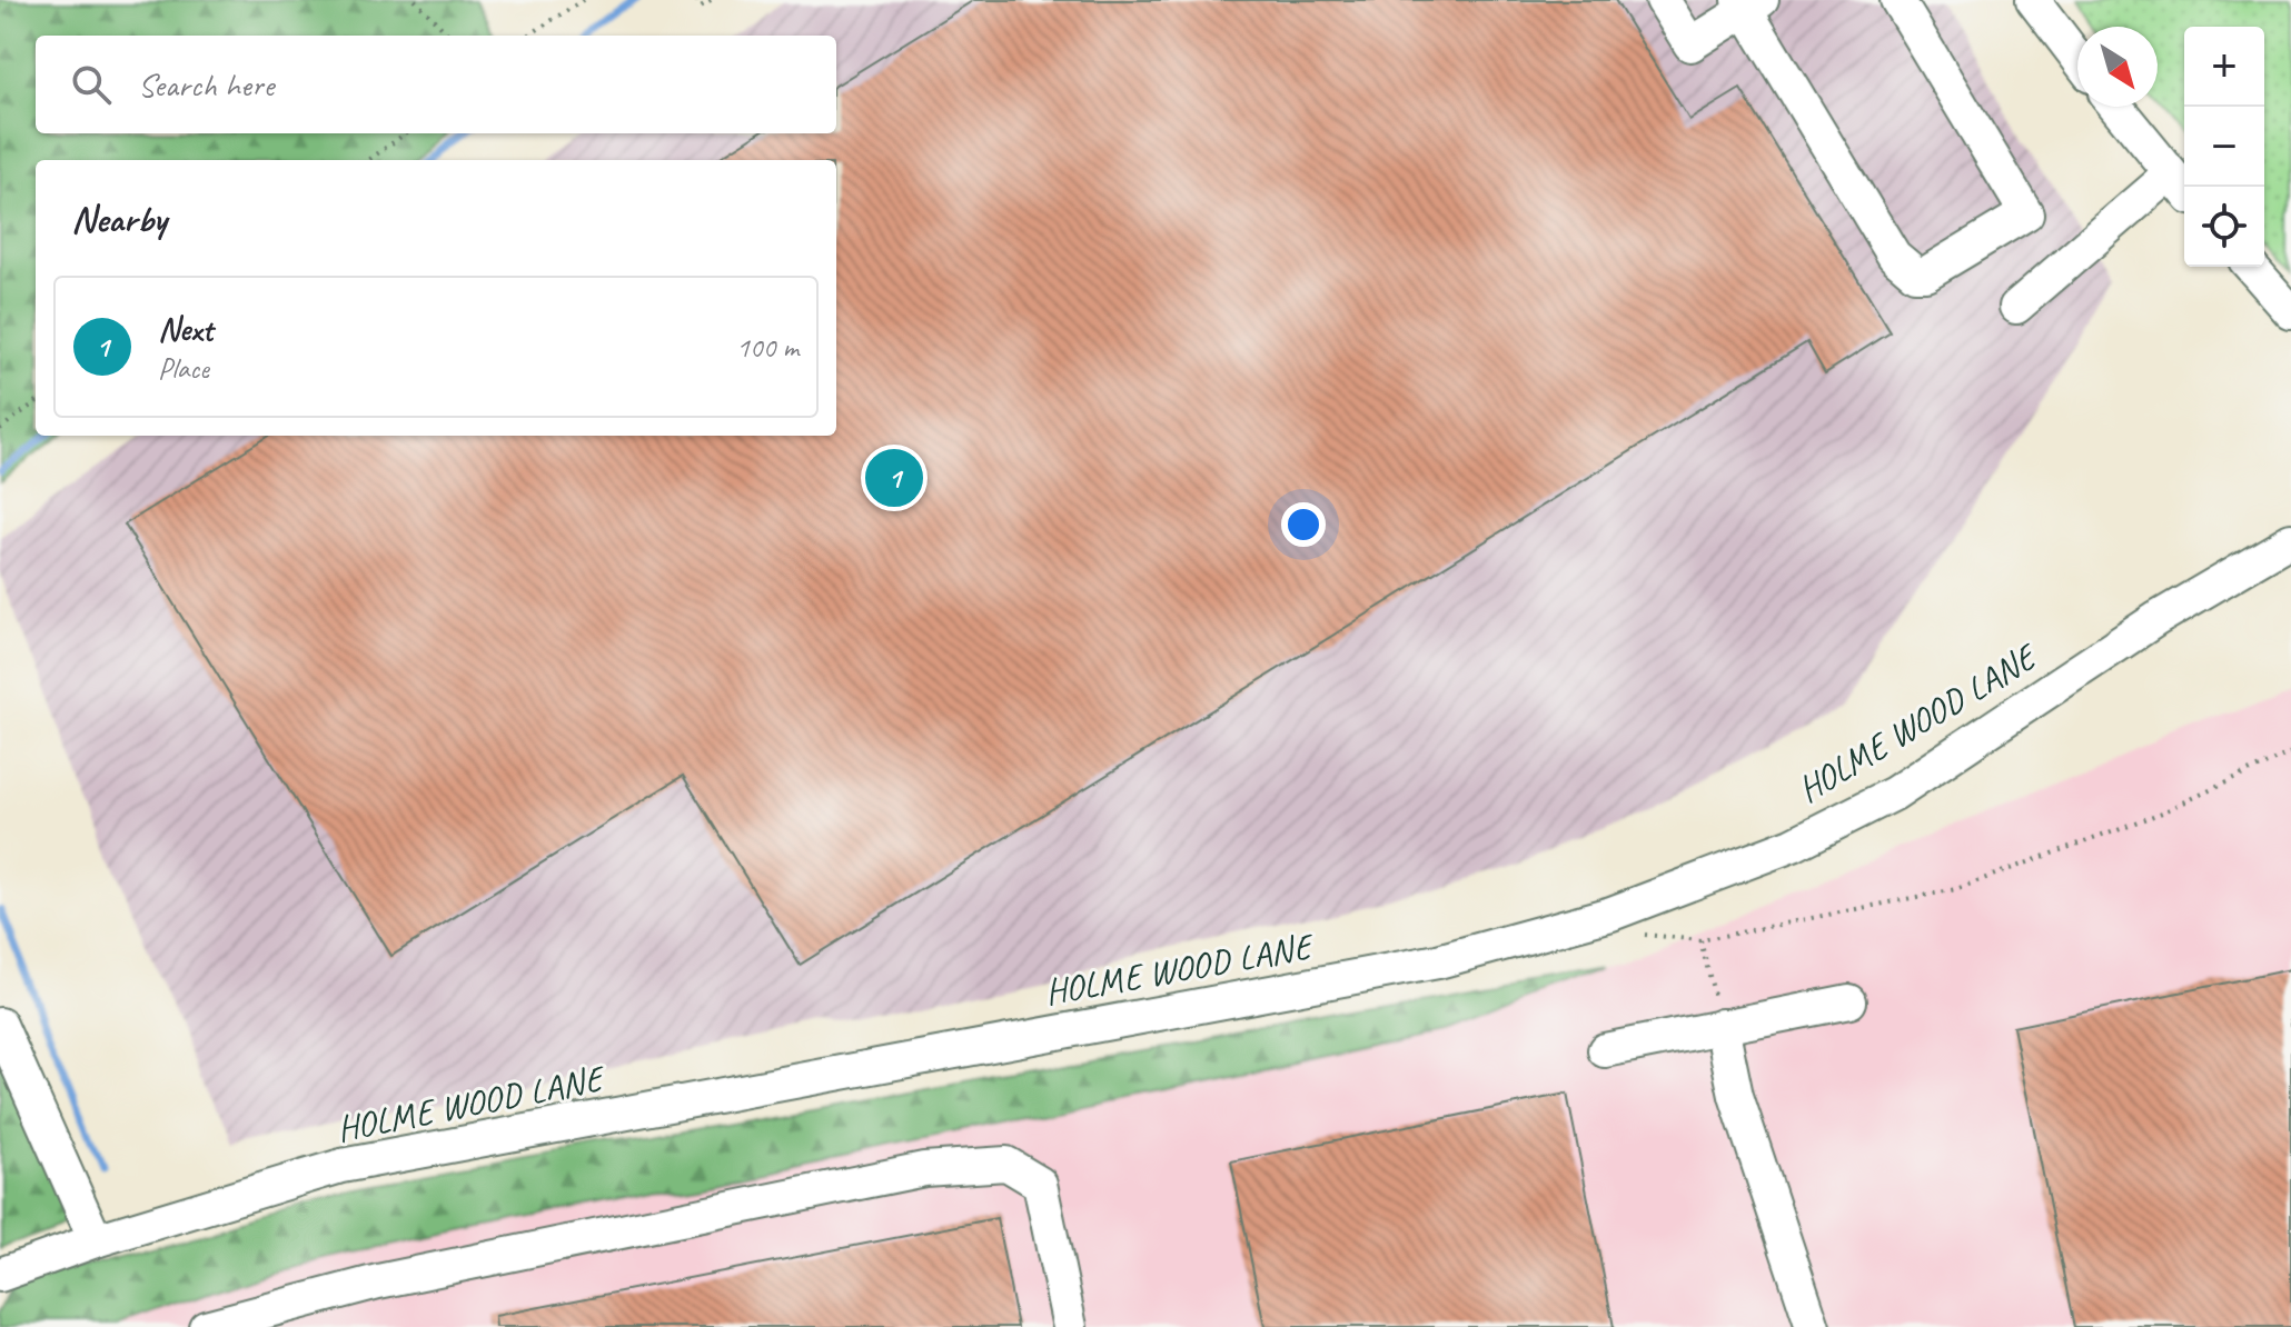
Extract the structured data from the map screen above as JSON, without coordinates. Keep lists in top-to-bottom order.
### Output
{
  "streets": {
    "street": ["HOLME WOOD LANE"]
  },
  "north": "bottom right",
  "page": {
    "map_buttons": ["+", "−"],
    "search": "Search here",
    "heading": "Nearby",
    "list": [
      {
        "mark": "1",
        "name": "Next",
        "note": "Place",
        "value": "100 m"
      }
    ],
    "pins": "1"
  }
}
